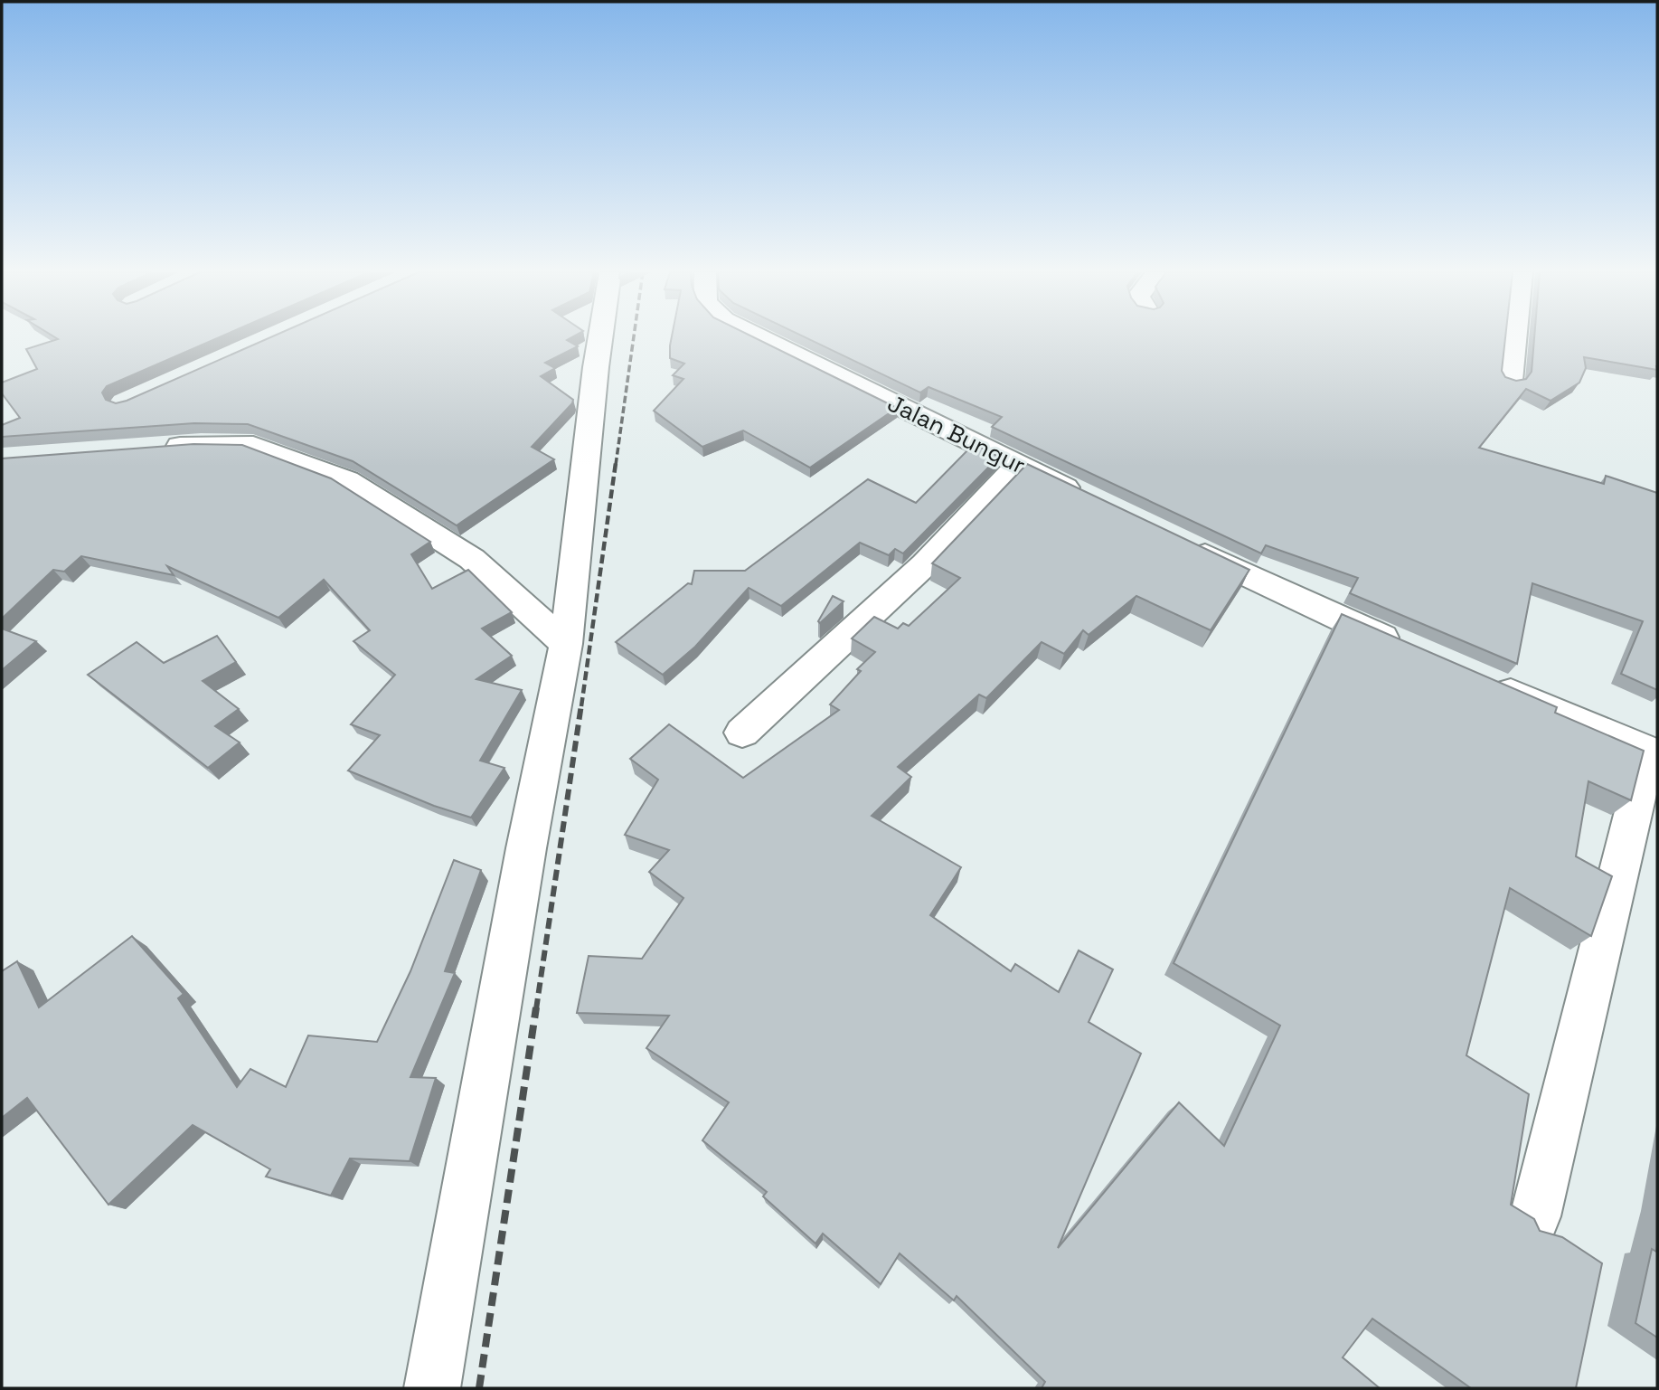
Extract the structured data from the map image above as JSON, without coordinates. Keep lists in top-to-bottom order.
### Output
{
  "streets": {
    "street": ["Jalan Bungur"]
  }
}
